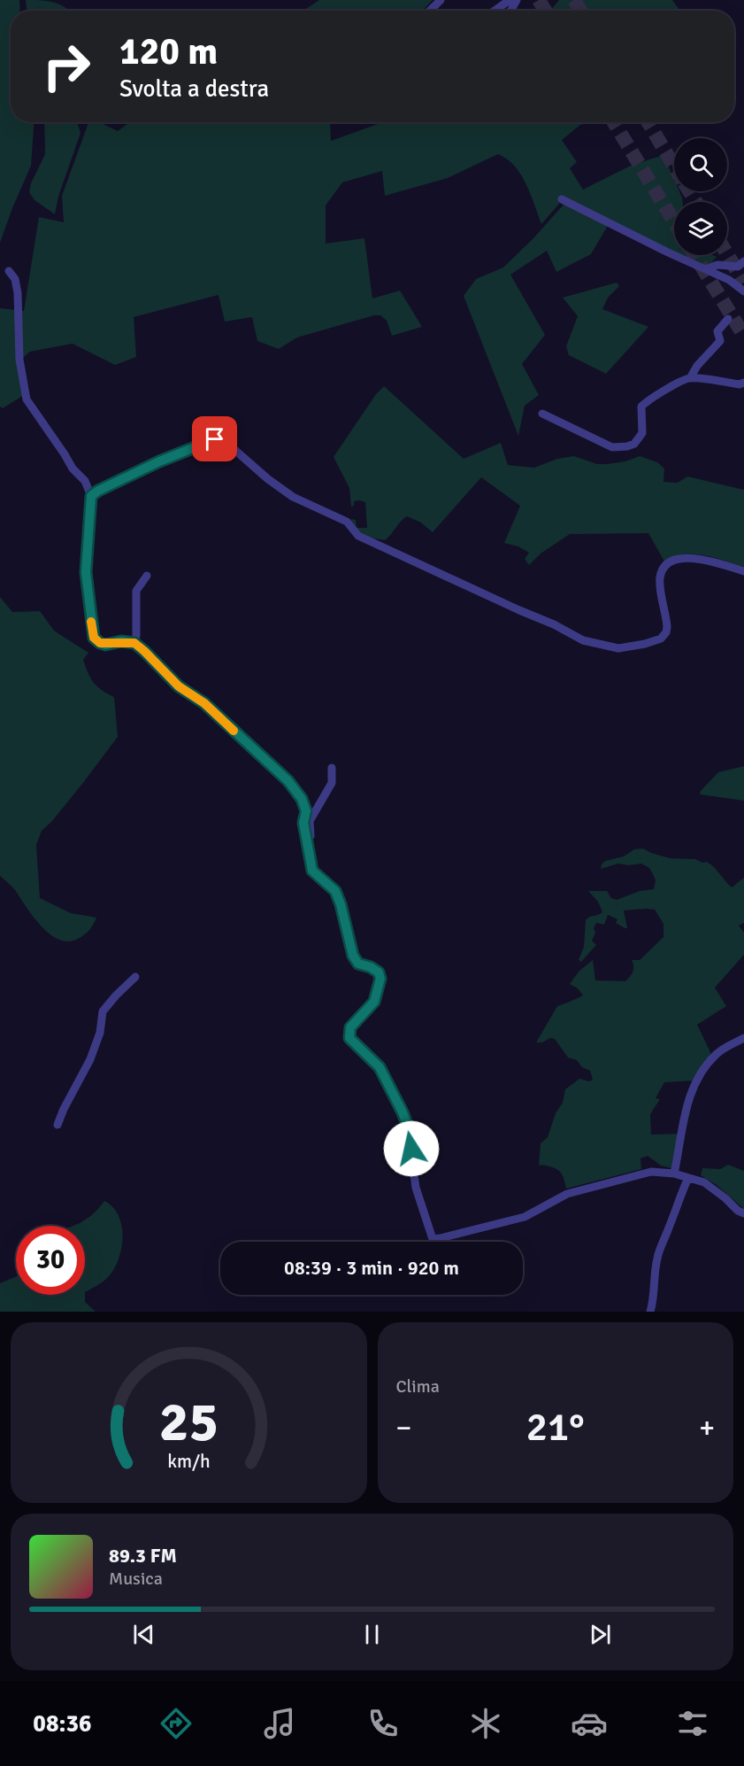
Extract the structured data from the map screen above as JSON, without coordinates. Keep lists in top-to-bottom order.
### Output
{
  "page": {
    "turn": ["120 m", "Svolta a destra"],
    "limit": "30",
    "trip": "08:39 · 3 min · 920 m",
    "tile": "Clima",
    "heat": ["−", "21°", "+"],
    "song": ["89.3 FM", "Musica"],
    "tabs": "08:36",
    "gauge": ["25", "km/h"]
  }
}
